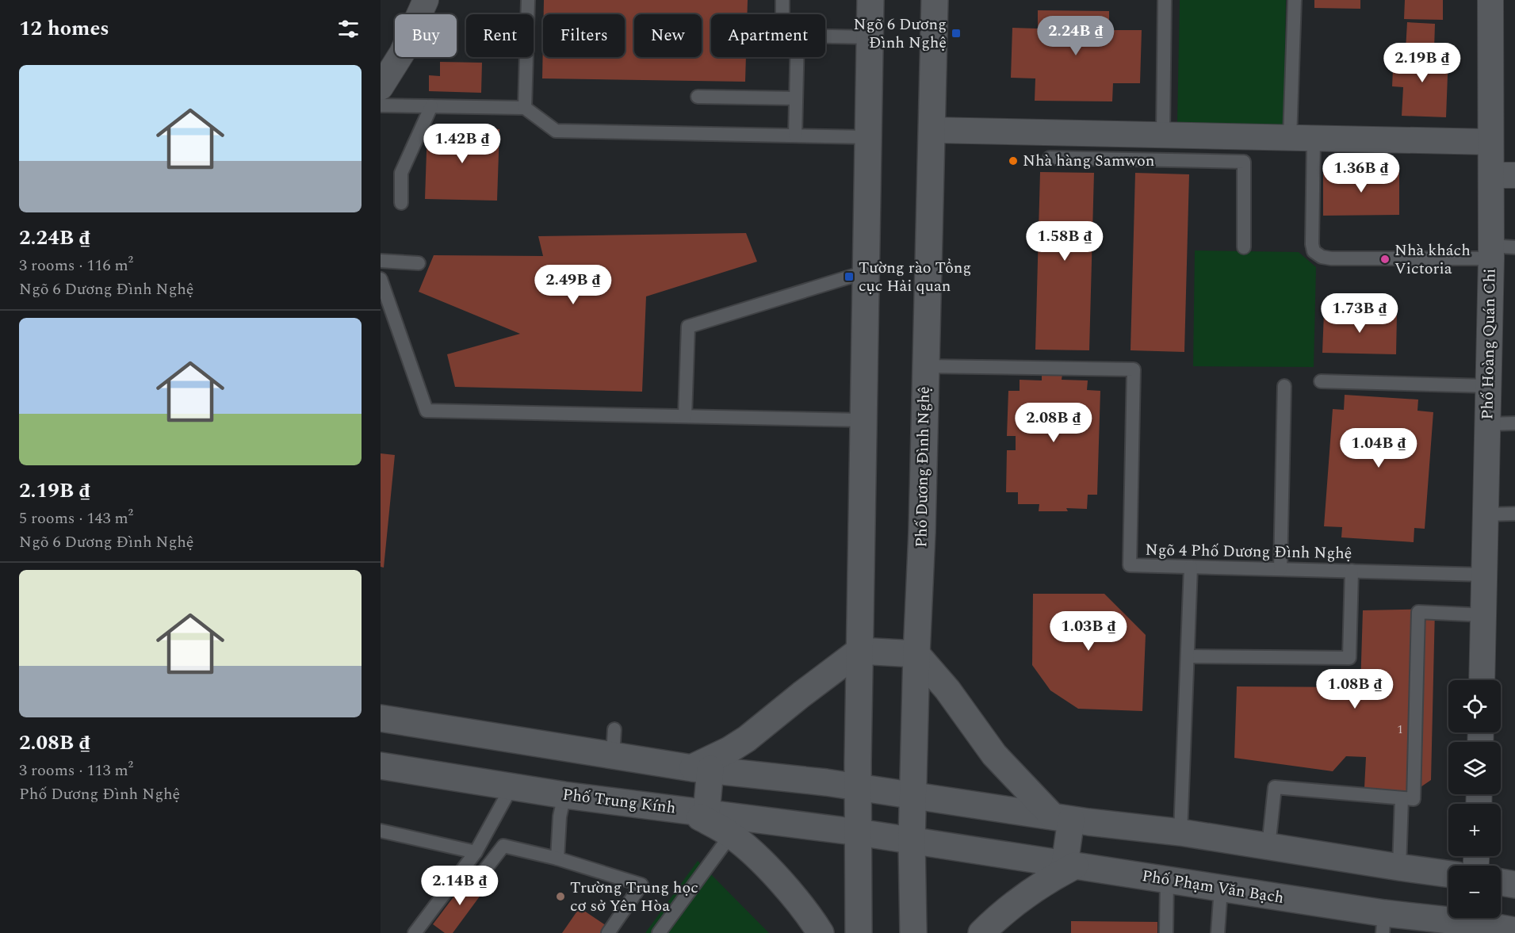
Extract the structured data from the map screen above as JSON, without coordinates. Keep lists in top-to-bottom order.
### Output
{
  "streets": {
    "main road": ["Phố Dương Đình Nghệ", "Phố Trung Kính", "Phố Phạm Văn Bạch"],
    "street": ["Phố Hoàng Quán Chi"],
    "lane": ["Ngõ 4 Phố Dương Đình Nghệ"]
  },
  "crossings": [
    ["Phố Hoàng Quán Chi", "Ngõ 4 Phố Dương Đình Nghệ"],
    ["Phố Dương Đình Nghệ", "Ngõ 4 Phố Dương Đình Nghệ"],
    ["Phố Dương Đình Nghệ", "Phố Trung Kính"],
    ["Phố Dương Đình Nghệ", "Phố Phạm Văn Bạch"],
    ["Phố Trung Kính", "Phố Phạm Văn Bạch"]
  ],
  "places": {
    "transit": ["Ngõ 6 Dương Đình Nghệ", "Tường rào Tổng cục Hải quan"],
    "other": ["Nhà hàng Samwon", "Nhà khách Victoria", "Trường Trung học cơ sở Yên Hòa"]
  },
  "house_numbers": ["1"],
  "page": {
    "heading": "12 homes",
    "chip": [
      "Buy",
      "Rent",
      "Filters",
      "New",
      "Apartment"
    ],
    "price": [
      "2.24B ₫",
      "2.19B ₫",
      "1.42B ₫",
      "1.36B ₫",
      "1.58B ₫",
      "2.49B ₫",
      "1.73B ₫",
      "2.08B ₫",
      "1.04B ₫",
      "1.03B ₫",
      "1.08B ₫",
      "2.14B ₫"
    ],
    "list": [
      {
        "name": "2.24B ₫",
        "note": "3 rooms · 116 m² · Ngõ 6 Dương Đình Nghệ"
      },
      {
        "name": "2.19B ₫",
        "note": "5 rooms · 143 m² · Ngõ 6 Dương Đình Nghệ"
      },
      {
        "name": "2.08B ₫",
        "note": "3 rooms · 113 m² · Phố Dương Đình Nghệ"
      }
    ],
    "map_buttons": ["+", "−"]
  }
}
